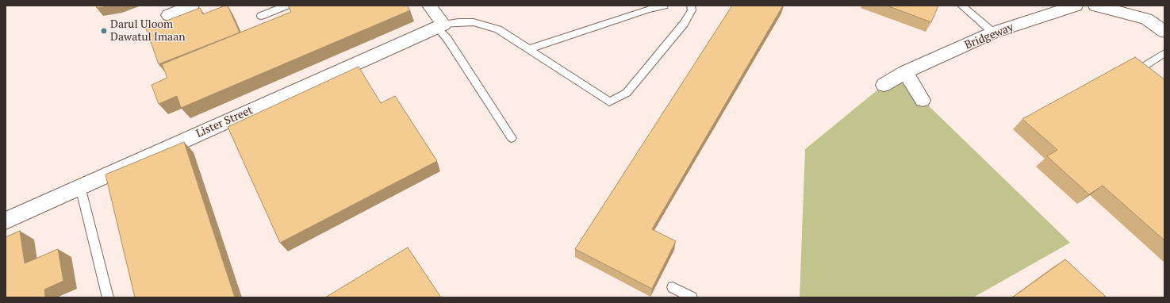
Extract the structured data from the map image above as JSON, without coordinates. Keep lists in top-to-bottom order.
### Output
{
  "streets": {
    "street": ["Bridgeway", "Lister Street"]
  },
  "places": ["Darul Uloom Dawatul Imaan"]
}
